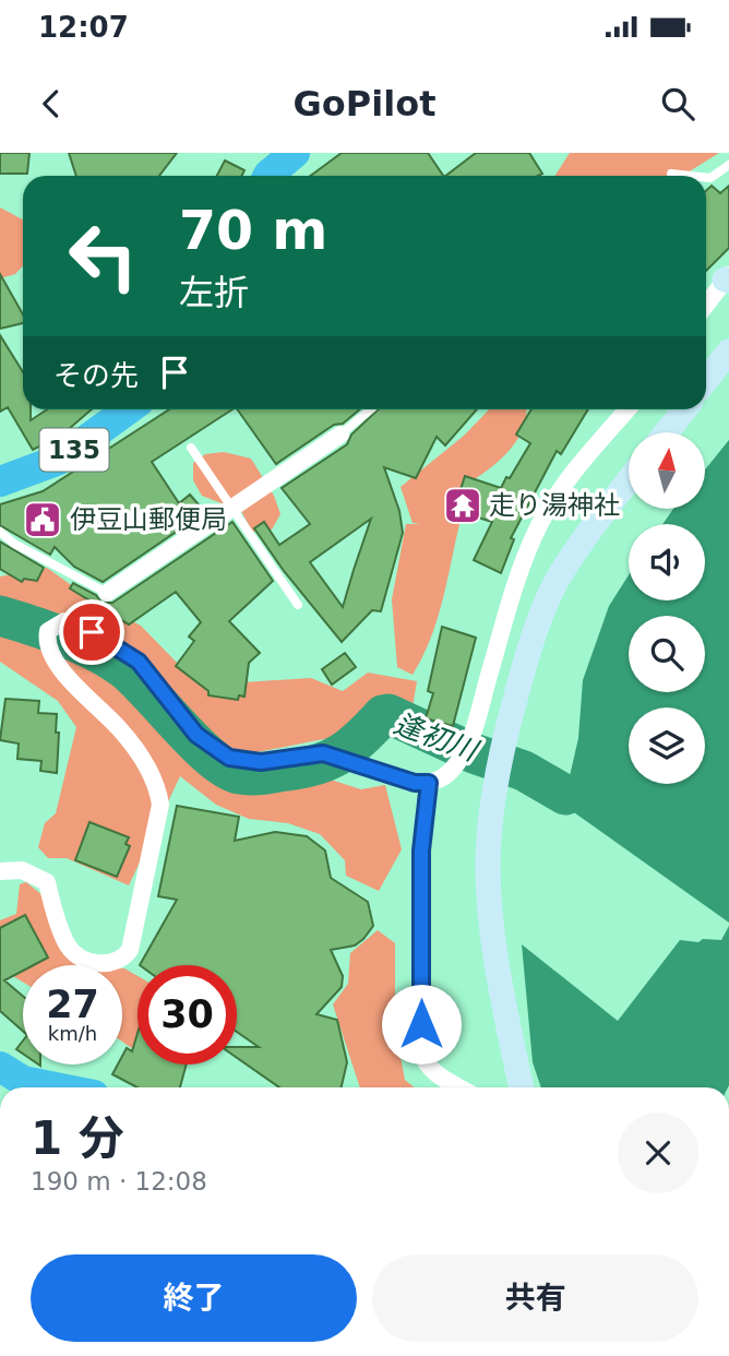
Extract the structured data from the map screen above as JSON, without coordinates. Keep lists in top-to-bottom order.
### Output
{
  "streets": {
    "highway": ["135"]
  },
  "water": ["逢初川"],
  "places": {
    "temple": ["走り湯神社"],
    "public building": ["伊豆山郵便局"]
  },
  "north": "top",
  "page": {
    "status": "12:07",
    "header": "GoPilot",
    "turn": ["70 m", "左折"],
    "then": "その先",
    "speed": "27 km/h",
    "limit": "30",
    "heading": ["1 分", "190 m · 12:08"],
    "buttons": ["終了", "共有"]
  }
}
